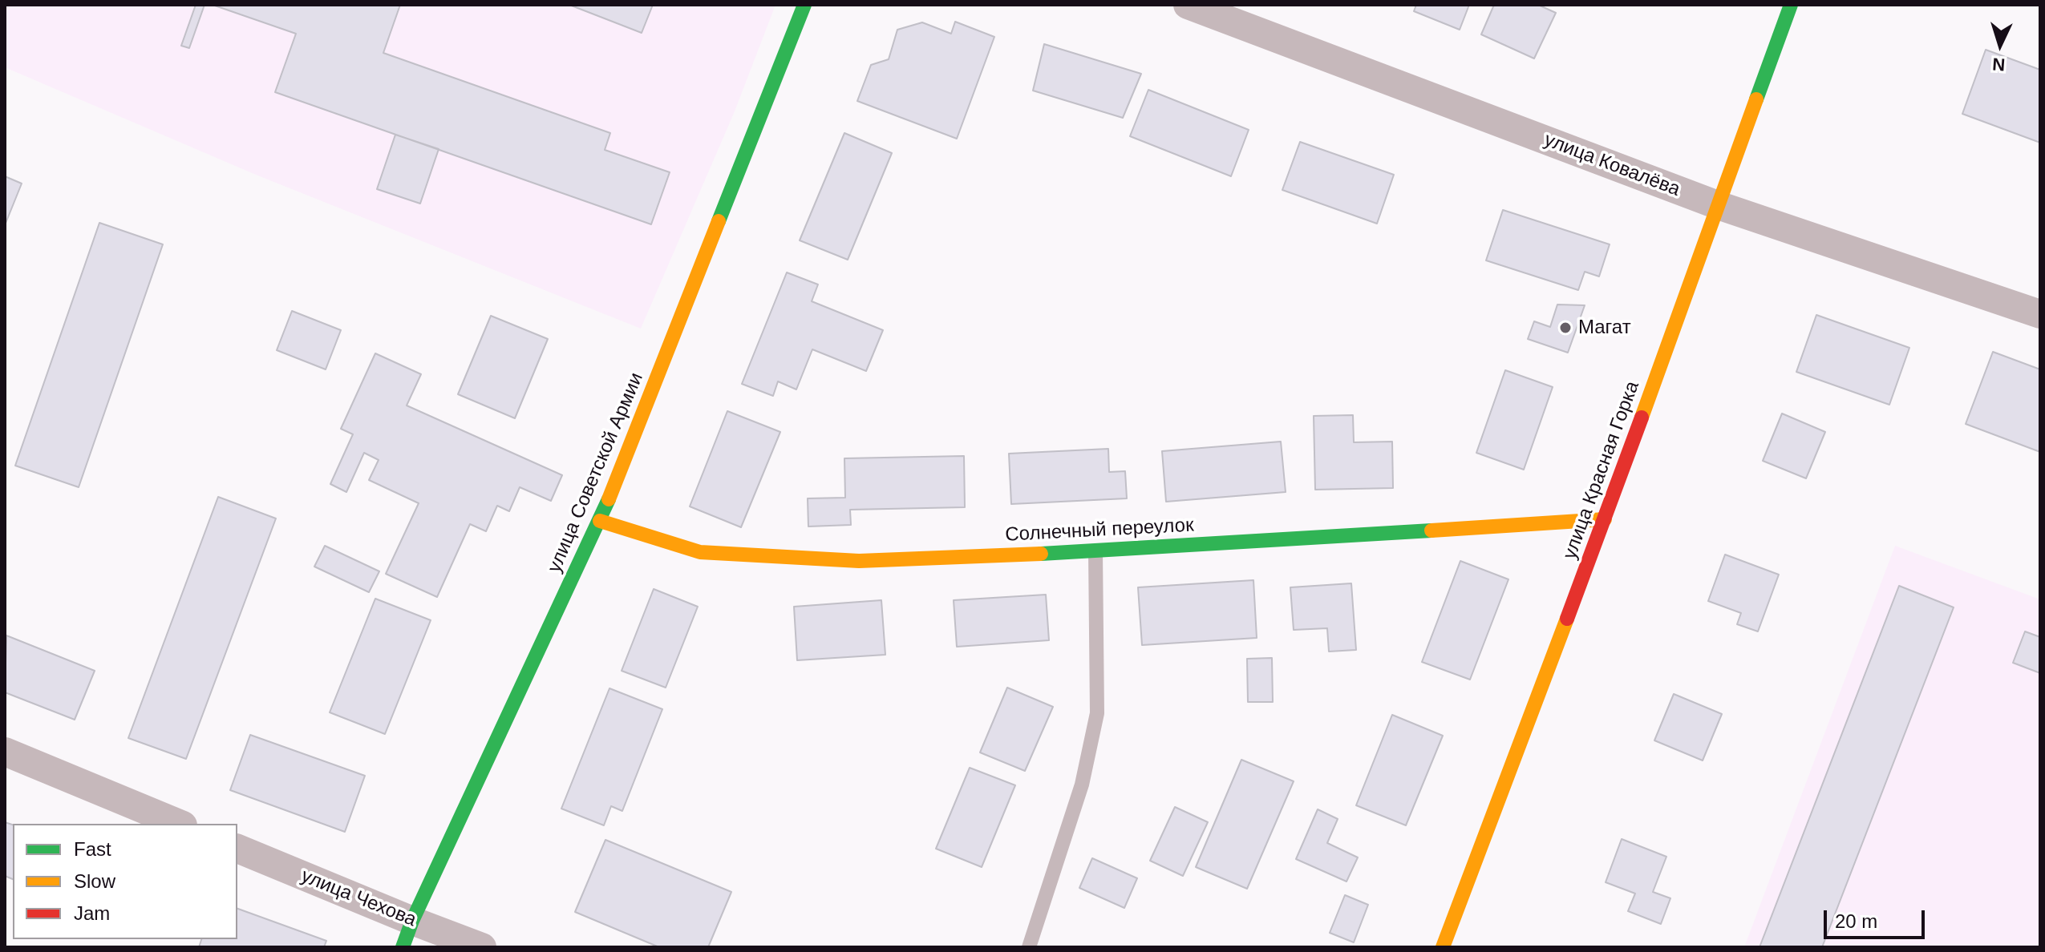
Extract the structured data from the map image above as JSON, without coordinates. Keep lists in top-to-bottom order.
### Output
{
  "streets": {
    "street": [
      "улица Ковалёва",
      "улица Красная Горка",
      "улица Советской Армии",
      "Солнечный переулок",
      "улица Чехова"
    ]
  },
  "crossings": [
    ["улица Ковалёва", "улица Красная Горка"],
    ["улица Красная Горка", "Солнечный переулок"],
    ["улица Советской Армии", "Солнечный переулок"],
    ["улица Советской Армии", "улица Чехова"]
  ],
  "places": ["Магат"],
  "legend": ["Fast", "Slow", "Jam"],
  "scale_bar": "20 m",
  "north": "bottom"
}
